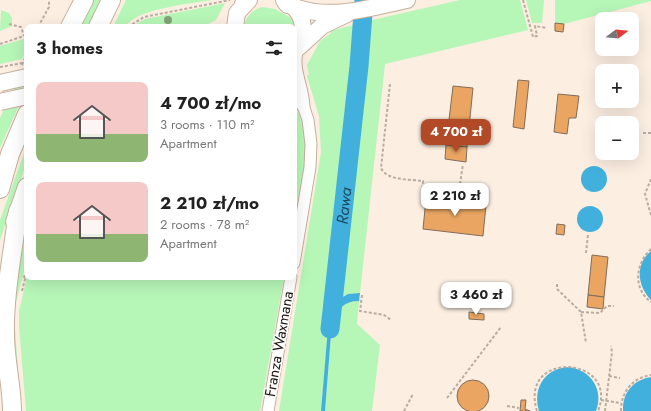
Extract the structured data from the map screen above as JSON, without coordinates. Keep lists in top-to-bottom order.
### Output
{
  "streets": {
    "street": ["Franza Waxmana"]
  },
  "water": ["Rawa"],
  "north": "right",
  "page": {
    "map_buttons": ["+", "−"],
    "heading": "3 homes",
    "list": [
      {
        "name": "4 700 zł/mo",
        "note": "3 rooms · 110 m² · Apartment"
      },
      {
        "name": "2 210 zł/mo",
        "note": "2 rooms · 78 m² · Apartment"
      }
    ],
    "price": ["4 700 zł", "2 210 zł", "3 460 zł"]
  }
}
